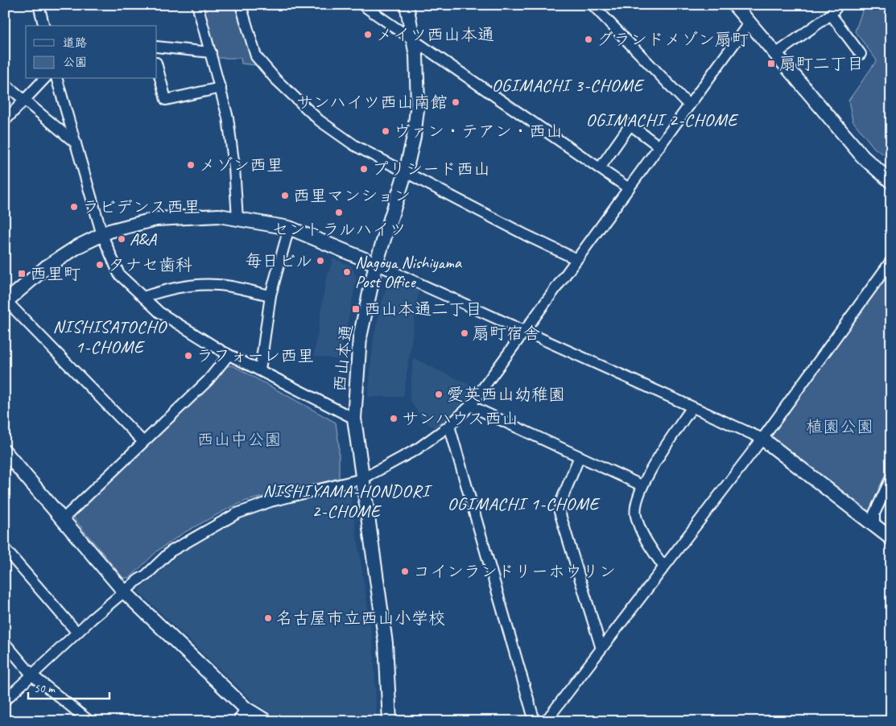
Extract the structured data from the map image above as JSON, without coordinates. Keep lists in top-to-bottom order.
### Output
{
  "streets": {
    "street": ["西山本通"]
  },
  "districts": [
    "OGIMACHI 3-CHOME",
    "OGIMACHI 2-CHOME",
    "NISHISATOCHO 1-CHOME",
    "NISHIYAMA-HONDORI 2-CHOME",
    "OGIMACHI 1-CHOME"
  ],
  "parks": ["植園公園", "西山中公園"],
  "places": {
    "other": [
      "メイツ西山本通",
      "グランドメゾン扇町",
      "サンハイツ西山南館",
      "ヴァン・テアン・西山",
      "メゾン西里",
      "プリシード西山",
      "西里マンション",
      "ラビデンス西里",
      "セントラルハイツ",
      "A&A",
      "毎日ビル",
      "タナセ歯科",
      "Nagoya Nishiyama Post Office",
      "扇町宿舎",
      "ラフォーレ西里",
      "愛英西山幼稚園",
      "サンハウス西山",
      "コインランドリーホウリン",
      "名古屋市立西山小学校"
    ],
    "transit": ["扇町二丁目", "西里町", "西山本通二丁目"]
  },
  "legend": ["道路", "公園"],
  "scale_bar": "50 m"
}
